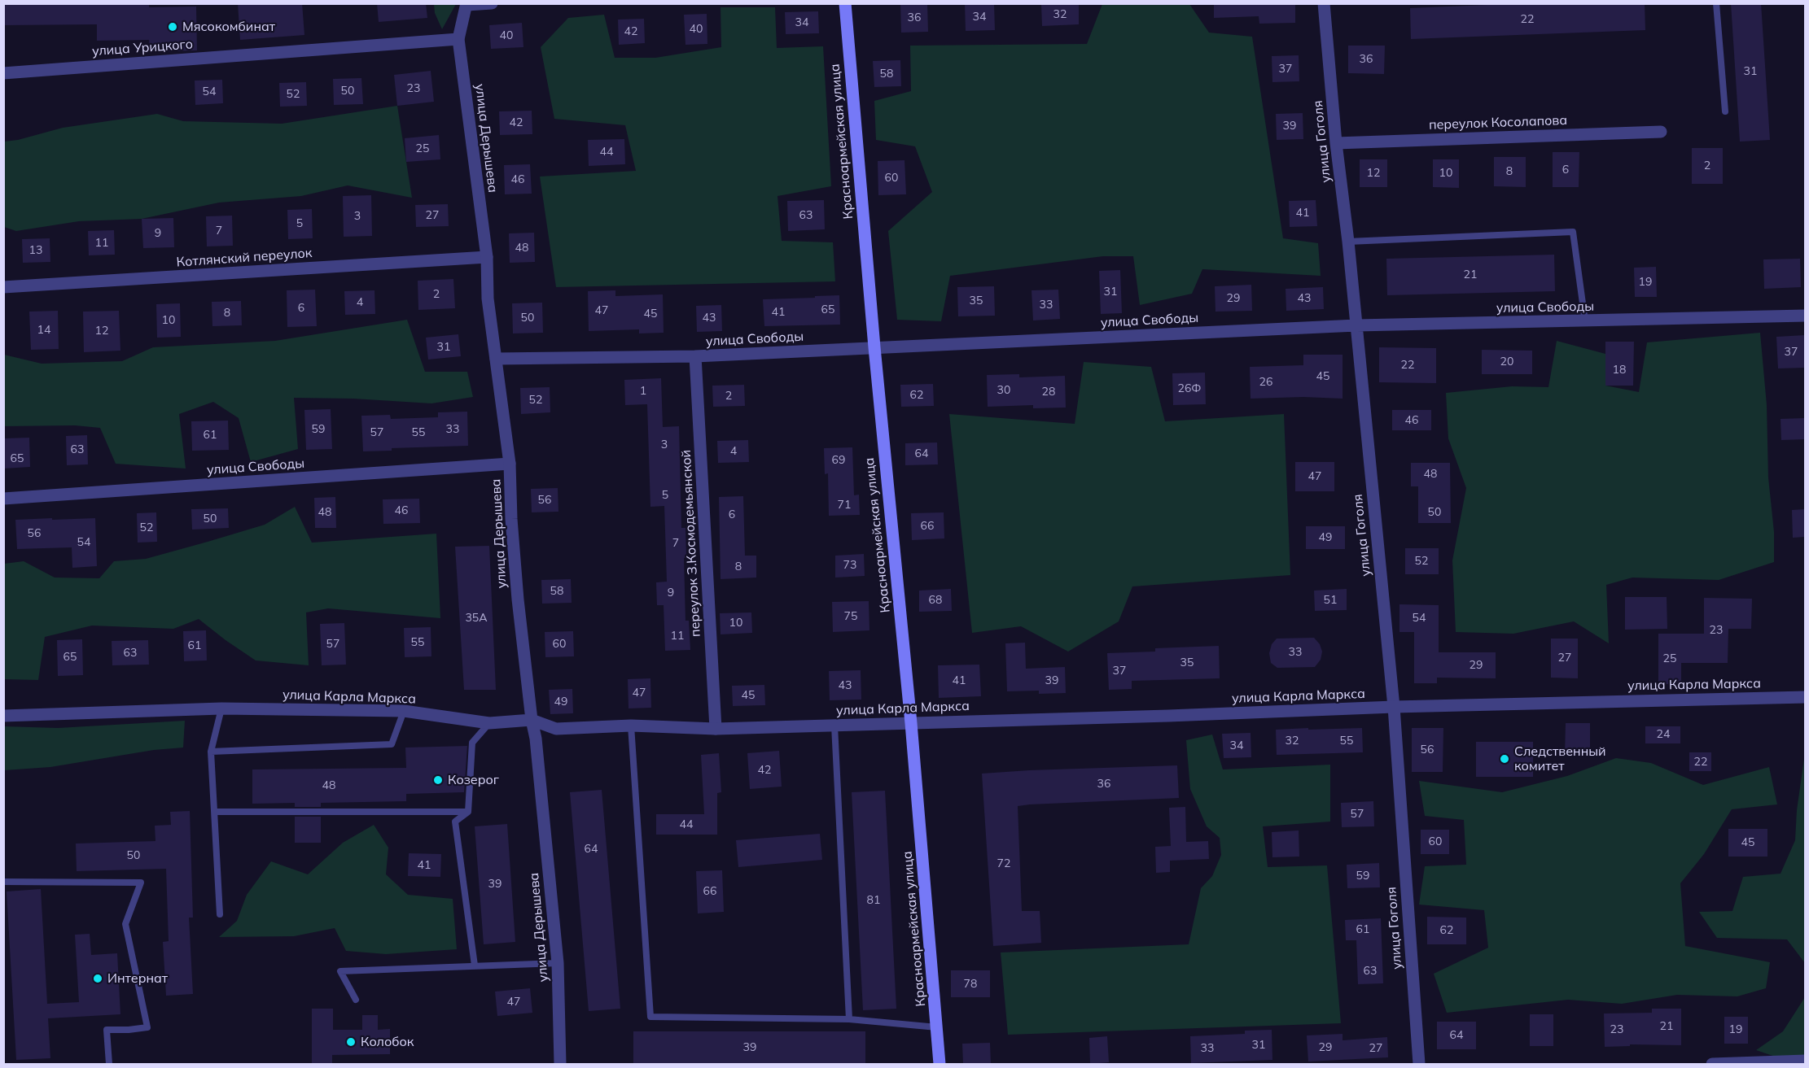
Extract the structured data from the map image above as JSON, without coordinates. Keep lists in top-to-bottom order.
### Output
{
  "streets": {
    "main road": ["Красноармейская улица"],
    "street": [
      "улица Урицкого",
      "переулок Косолапова",
      "улица Дерышева",
      "улица Гоголя",
      "Котлянский переулок",
      "улица Свободы",
      "переулок З.Космодемьянской",
      "улица Карла Маркса"
    ]
  },
  "crossings": [
    ["улица Урицкого", "улица Дерышева"],
    ["переулок Косолапова", "улица Гоголя"],
    ["улица Дерышева", "Котлянский переулок"],
    ["улица Дерышева", "улица Свободы"],
    ["улица Дерышева", "улица Карла Маркса"],
    ["Красноармейская улица", "улица Свободы"],
    ["Красноармейская улица", "улица Карла Маркса"],
    ["улица Гоголя", "улица Свободы"],
    ["улица Гоголя", "улица Карла Маркса"],
    ["улица Свободы", "переулок З.Космодемьянской"],
    ["переулок З.Космодемьянской", "улица Карла Маркса"]
  ],
  "places": [
    "Мясокомбинат",
    "Следственный комитет",
    "Козерог",
    "Интернат",
    "Колобок"
  ],
  "house_numbers": [
    "32",
    "34",
    "36",
    "22",
    "34",
    "40",
    "42",
    "40",
    "36",
    "37",
    "31",
    "58",
    "23",
    "50",
    "54",
    "52",
    "42",
    "39",
    "25",
    "44",
    "2",
    "6",
    "8",
    "12",
    "10",
    "60",
    "46",
    "41",
    "27",
    "63",
    "3",
    "5",
    "7",
    "9",
    "11",
    "48",
    "13",
    "21",
    "19",
    "31",
    "2",
    "29",
    "43",
    "35",
    "4",
    "33",
    "6",
    "65",
    "47",
    "41",
    "8",
    "45",
    "50",
    "43",
    "10",
    "14",
    "12",
    "31",
    "37",
    "20",
    "22",
    "18",
    "45",
    "26",
    "26Ф",
    "30",
    "1",
    "28",
    "62",
    "2",
    "52",
    "46",
    "59",
    "33",
    "57",
    "55",
    "61",
    "3",
    "63",
    "4",
    "64",
    "65",
    "69",
    "48",
    "47",
    "5",
    "56",
    "71",
    "46",
    "48",
    "50",
    "6",
    "50",
    "66",
    "52",
    "56",
    "49",
    "54",
    "7",
    "52",
    "73",
    "8",
    "58",
    "9",
    "68",
    "51",
    "75",
    "35А",
    "54",
    "10",
    "23",
    "11",
    "55",
    "57",
    "60",
    "61",
    "33",
    "63",
    "65",
    "27",
    "25",
    "35",
    "29",
    "37",
    "41",
    "39",
    "43",
    "47",
    "45",
    "49",
    "24",
    "32",
    "55",
    "34",
    "56",
    "22",
    "42",
    "36",
    "48",
    "57",
    "44",
    "60",
    "45",
    "64",
    "50",
    "72",
    "41",
    "59",
    "39",
    "66",
    "81",
    "61",
    "62",
    "63",
    "78",
    "47",
    "21",
    "23",
    "19",
    "64",
    "31",
    "39",
    "29",
    "33",
    "27"
  ]
}
